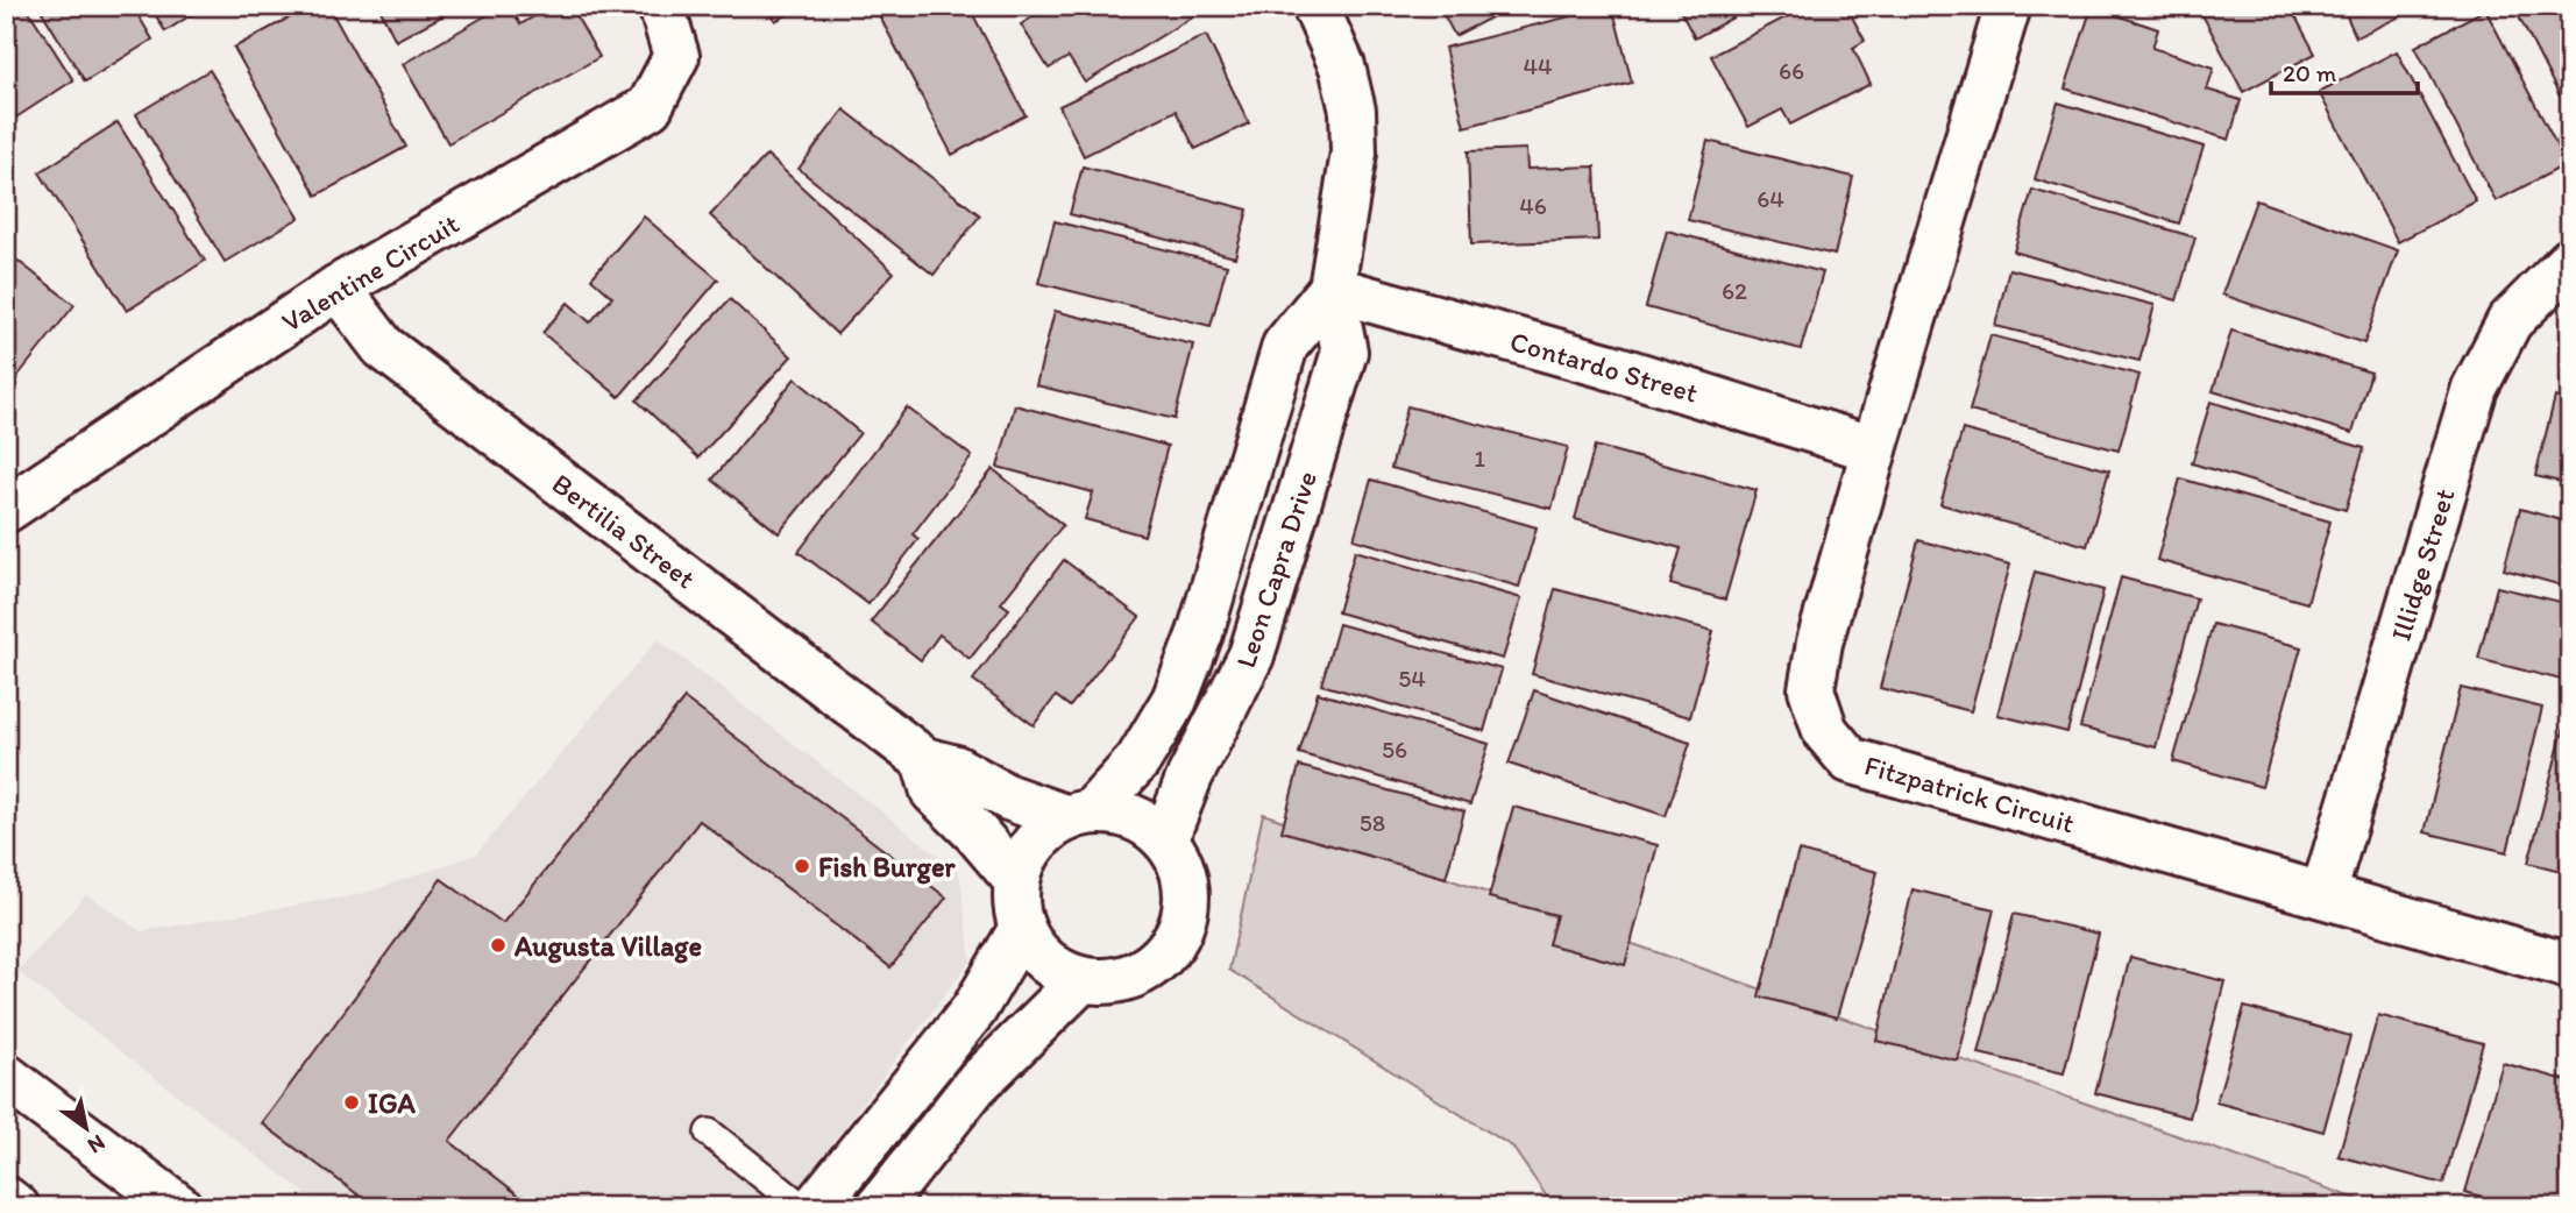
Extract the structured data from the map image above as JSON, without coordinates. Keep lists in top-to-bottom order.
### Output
{
  "streets": {
    "street": [
      "Valentine Circuit",
      "Contardo Street",
      "Bertilia Street",
      "Illidge Street",
      "Leon Capra Drive",
      "Fitzpatrick Circuit"
    ]
  },
  "crossings": [
    ["Valentine Circuit", "Bertilia Street"],
    ["Contardo Street", "Leon Capra Drive"],
    ["Contardo Street", "Fitzpatrick Circuit"],
    ["Bertilia Street", "Leon Capra Drive"],
    ["Illidge Street", "Fitzpatrick Circuit"]
  ],
  "places": ["Fish Burger", "Augusta Village", "IGA"],
  "house_numbers": [
    "44",
    "66",
    "64",
    "46",
    "62",
    "1",
    "54",
    "56",
    "58"
  ],
  "scale_bar": "20 m",
  "north": "bottom right"
}
